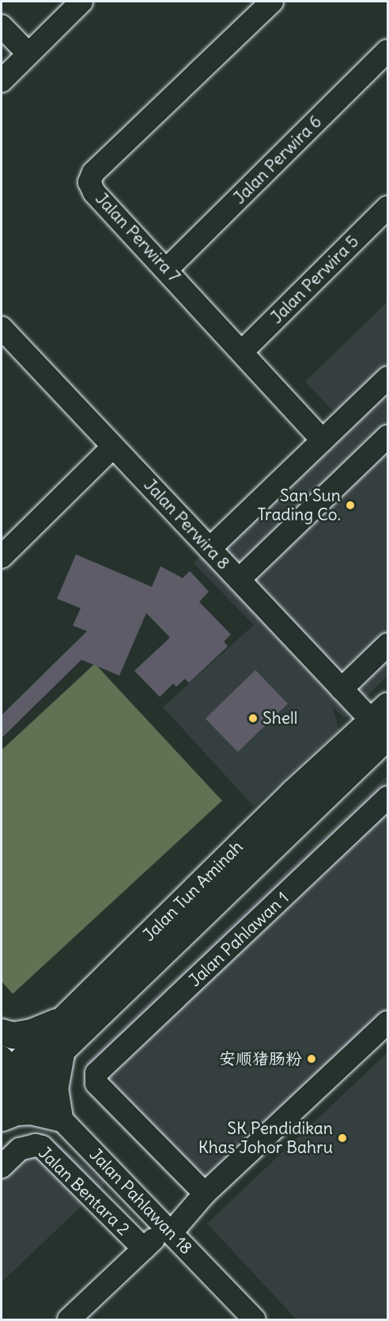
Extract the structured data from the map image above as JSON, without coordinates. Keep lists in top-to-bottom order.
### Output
{
  "streets": {
    "main road": ["Jalan Tun Aminah"],
    "street": [
      "Jalan Perwira 6",
      "Jalan Perwira 7",
      "Jalan Perwira 5",
      "Jalan Perwira 8",
      "Jalan Pahlawan 1",
      "Jalan Bentara 2",
      "Jalan Pahlawan 18"
    ]
  },
  "crossings": [
    ["Jalan Perwira 6", "Jalan Perwira 7"],
    ["Jalan Perwira 7", "Jalan Perwira 5"],
    ["Jalan Perwira 8", "Jalan Tun Aminah"],
    ["Jalan Tun Aminah", "Jalan Pahlawan 18"],
    ["Jalan Pahlawan 1", "Jalan Bentara 2"],
    ["Jalan Bentara 2", "Jalan Pahlawan 18"]
  ],
  "places": [
    "San Sun Trading Co.",
    "Shell",
    "安顺猪肠粉",
    "SK Pendidikan Khas Johor Bahru"
  ]
}
